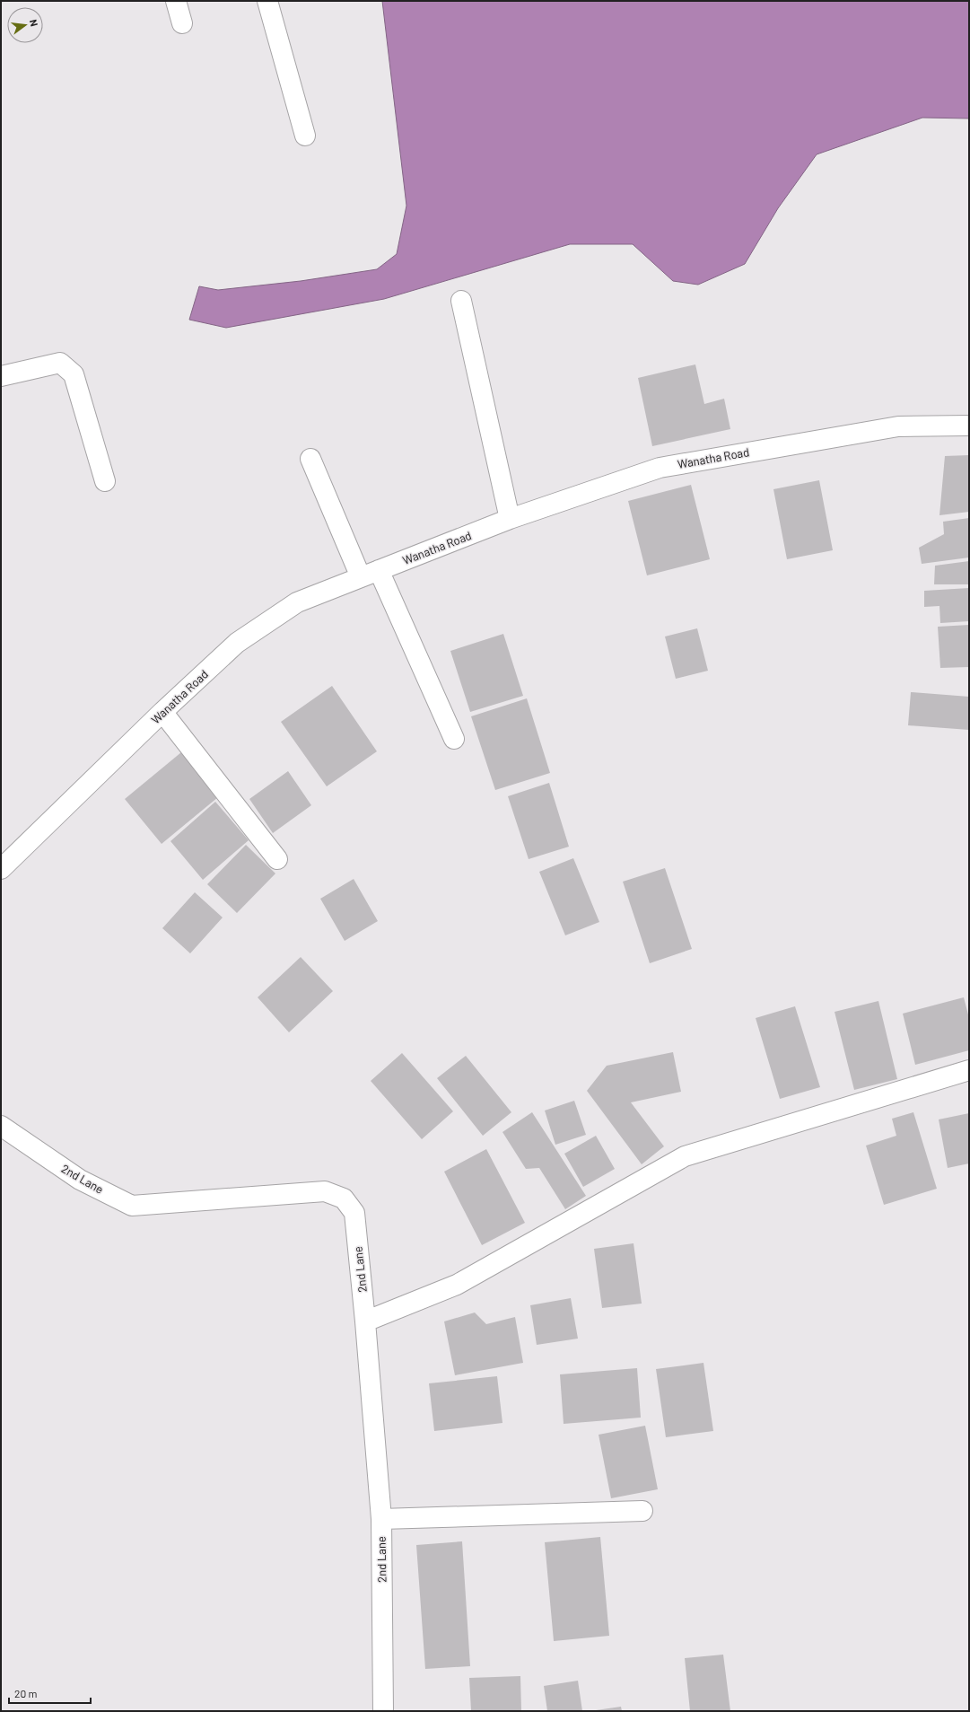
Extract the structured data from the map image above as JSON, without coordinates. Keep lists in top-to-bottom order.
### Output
{
  "streets": {
    "street": ["Wanatha Road", "2nd Lane"]
  },
  "scale_bar": "20 m",
  "north": "right"
}
